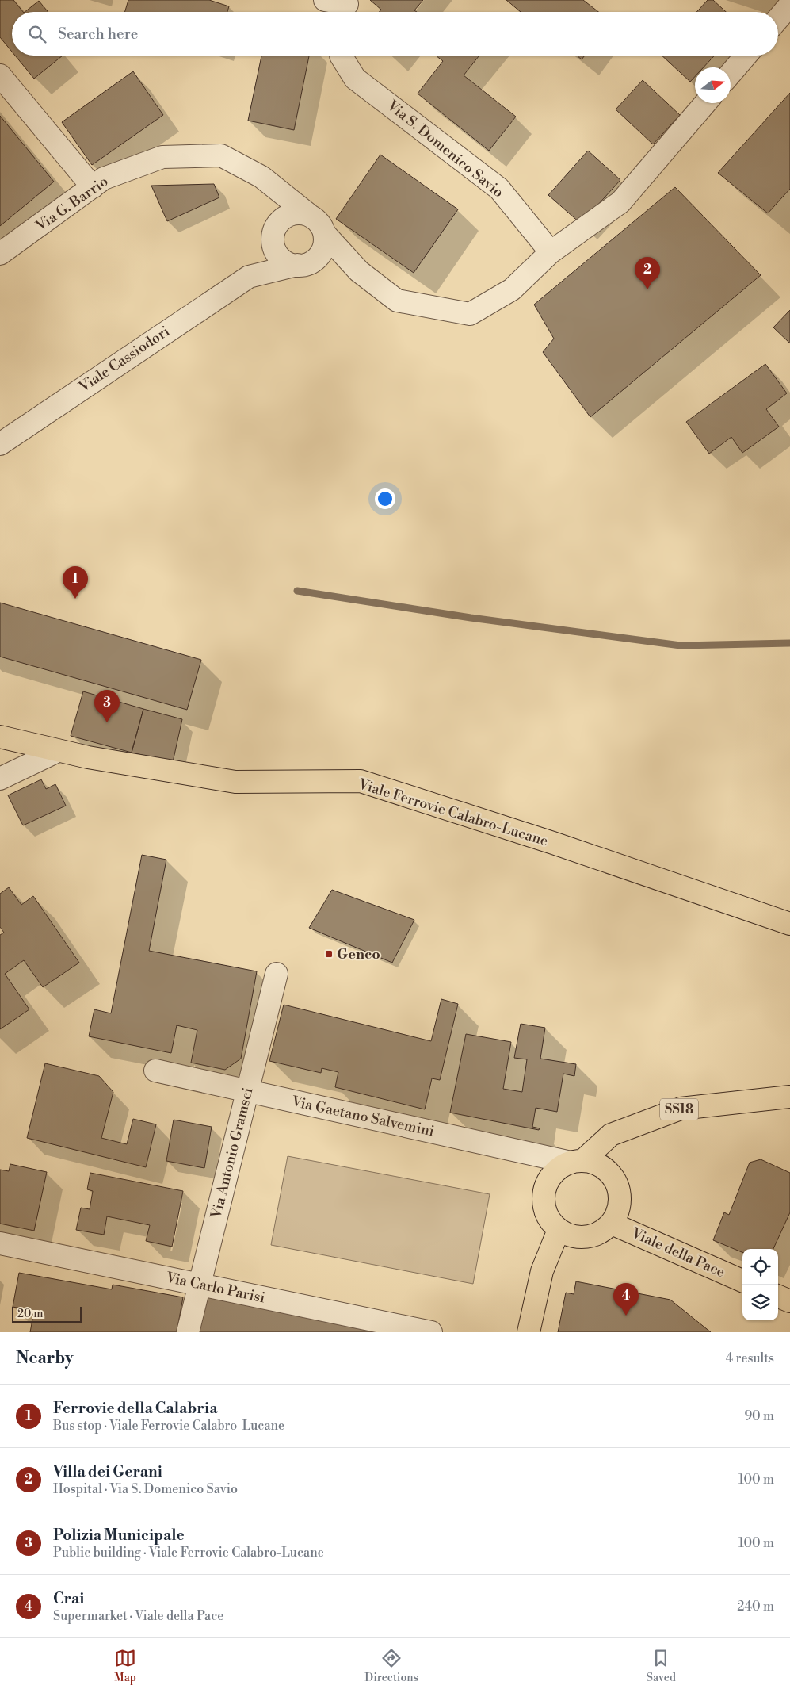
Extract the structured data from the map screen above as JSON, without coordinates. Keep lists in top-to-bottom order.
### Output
{
  "streets": {
    "main road": ["Viale Ferrovie Calabro-Lucane", "SS18", "Viale della Pace"],
    "street": [
      "Via S. Domenico Savio",
      "Via G. Barrio",
      "Viale Cassiodori",
      "Via Gaetano Salvemini",
      "Via Antonio Gramsci",
      "Via Carlo Parisi"
    ]
  },
  "crossings": [
    ["Via G. Barrio", "Viale Cassiodori"],
    ["SS18", "Via Gaetano Salvemini"],
    ["SS18", "Viale della Pace"],
    ["Via Gaetano Salvemini", "Via Antonio Gramsci"],
    ["Via Gaetano Salvemini", "Viale della Pace"],
    ["Via Antonio Gramsci", "Via Carlo Parisi"]
  ],
  "places": {
    "transit": ["Genco"]
  },
  "scale_bar": "20 m",
  "north": "right",
  "page": {
    "search": "Search here",
    "pins": [
      "2",
      "1",
      "3",
      "4"
    ],
    "scale": "20 m",
    "heading": ["Nearby", "4 results"],
    "list": [
      {
        "mark": "1",
        "name": "Ferrovie della Calabria",
        "note": "Bus stop · Viale Ferrovie Calabro-Lucane",
        "value": "90 m"
      },
      {
        "mark": "2",
        "name": "Villa dei Gerani",
        "note": "Hospital · Via S. Domenico Savio",
        "value": "100 m"
      },
      {
        "mark": "3",
        "name": "Polizia Municipale",
        "note": "Public building · Viale Ferrovie Calabro-Lucane",
        "value": "100 m"
      },
      {
        "mark": "4",
        "name": "Crai",
        "note": "Supermarket · Viale della Pace",
        "value": "240 m"
      }
    ],
    "nav": ["Map", "Directions", "Saved"]
  }
}
